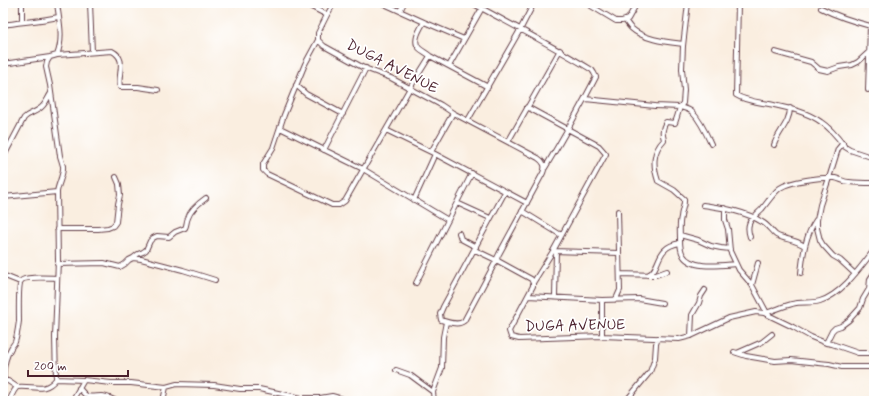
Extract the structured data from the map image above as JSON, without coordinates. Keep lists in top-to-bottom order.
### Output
{
  "streets": {
    "street": ["DUGA AVENUE"]
  },
  "scale_bar": "200 m"
}
